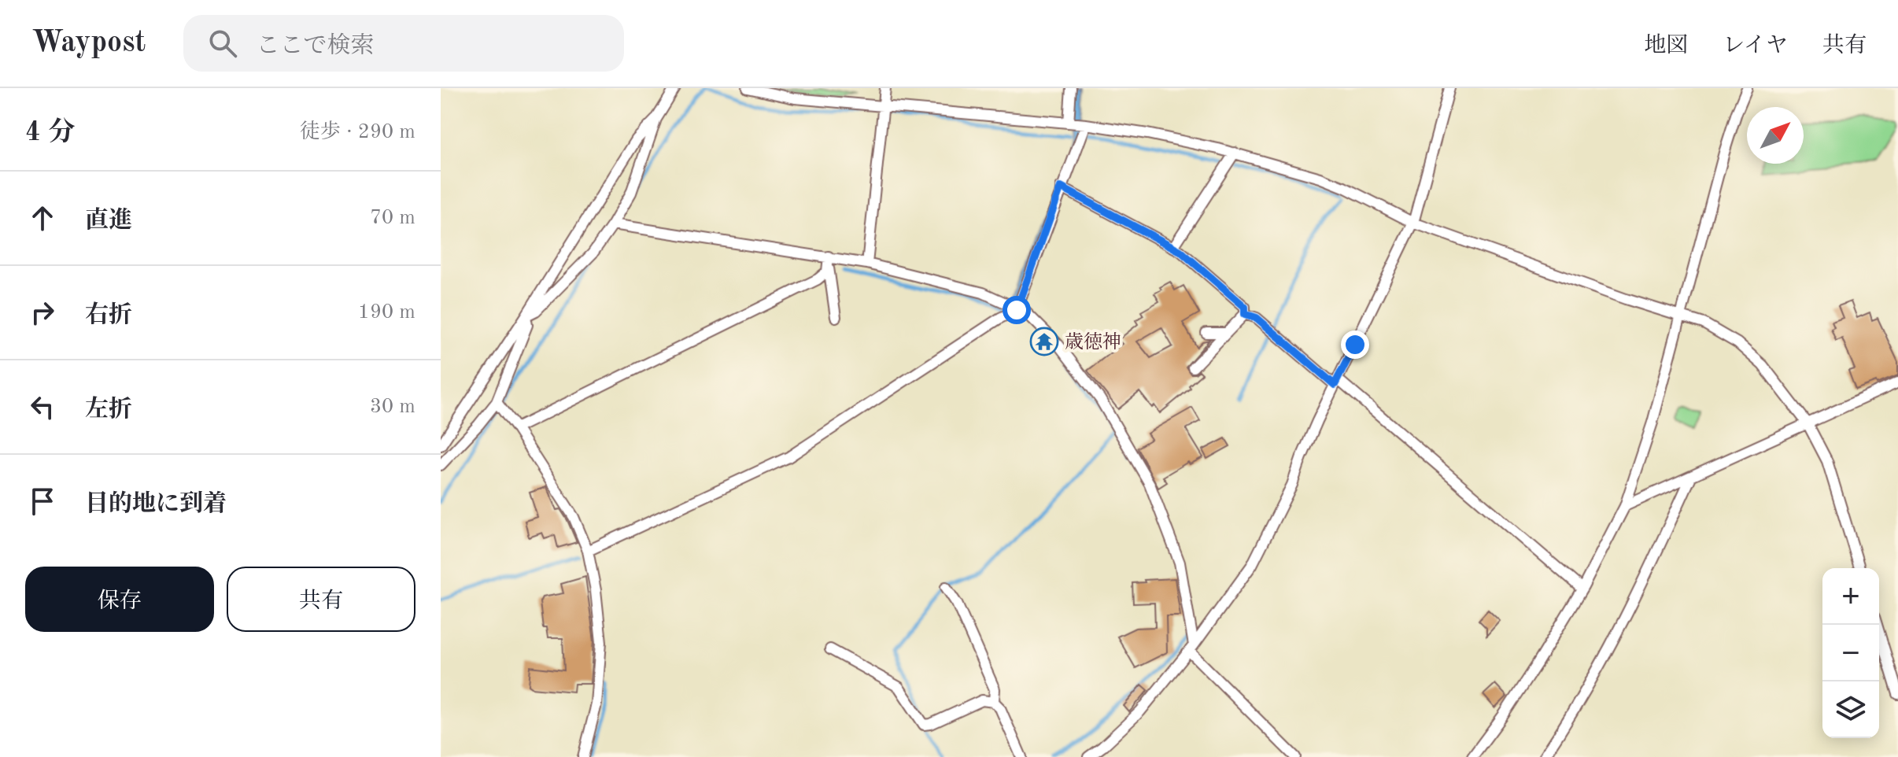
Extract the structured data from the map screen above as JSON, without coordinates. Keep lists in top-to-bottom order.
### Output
{
  "places": {
    "temple": ["歳徳神"]
  },
  "north": "top right",
  "page": {
    "header": "Waypost",
    "search": "ここで検索",
    "nav": ["地図", "レイヤ", "共有"],
    "heading": ["4 分", "徒歩 · 290 m"],
    "list": [
      ["直進", "70 m"],
      ["右折", "190 m"],
      ["左折", "30 m"],
      "目的地に到着"
    ],
    "buttons": ["保存", "共有"],
    "map_buttons": ["+", "−"]
  }
}
